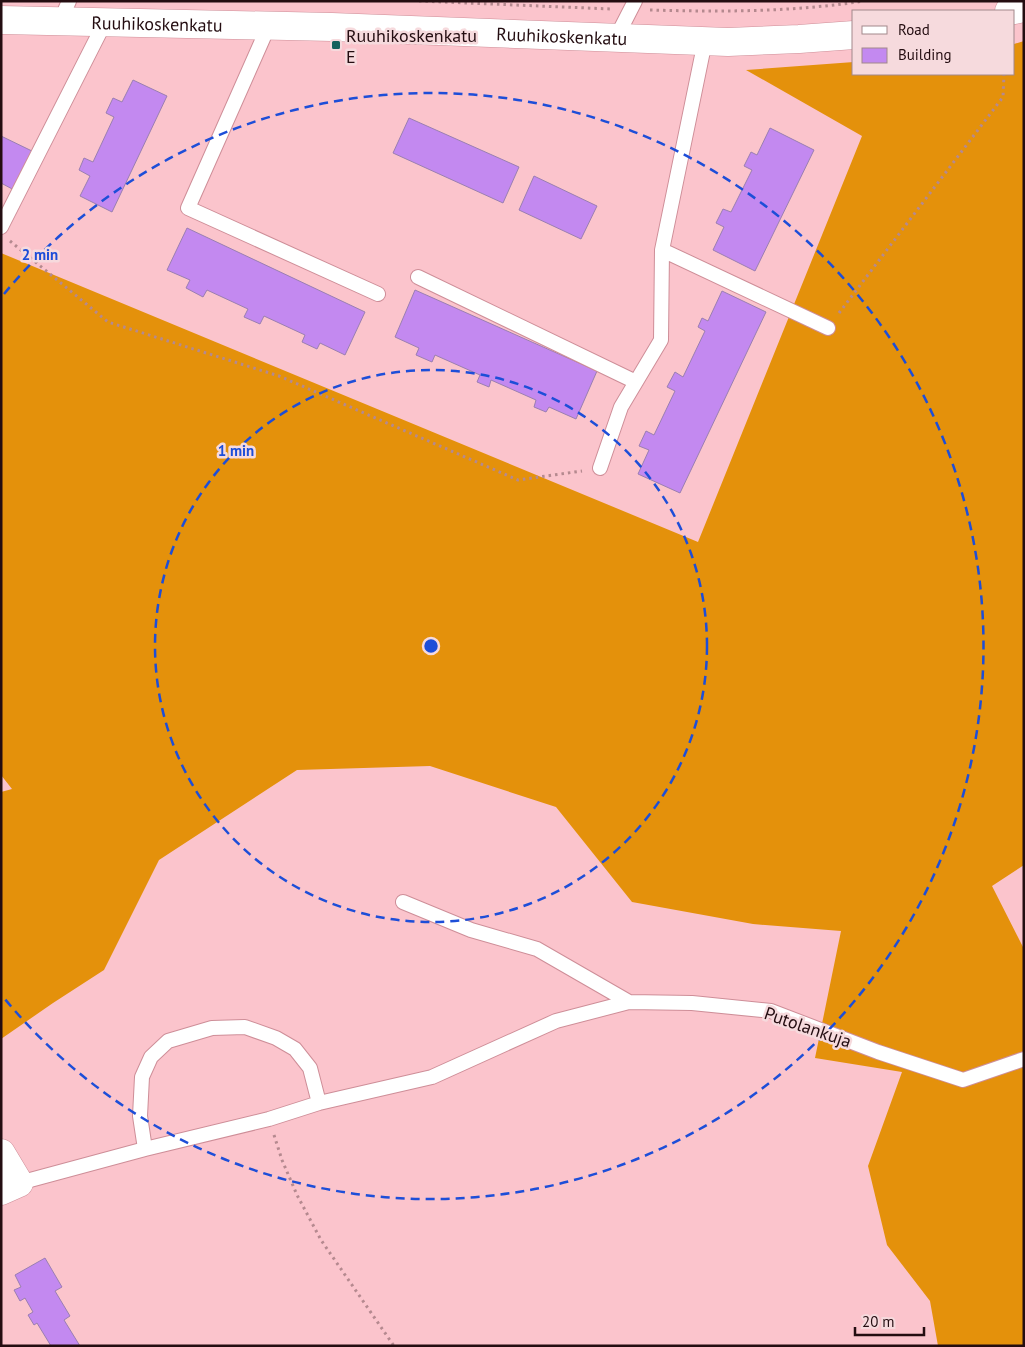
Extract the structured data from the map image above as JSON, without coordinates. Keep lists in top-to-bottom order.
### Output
{
  "streets": {
    "street": ["Ruuhikoskenkatu"],
    "lane": ["Putolankuja"]
  },
  "places": {
    "transit": ["Ruuhikoskenkatu E"]
  },
  "legend": ["Road", "Building"],
  "scale_bar": "20 m",
  "rings": ["2 min", "1 min"]
}
